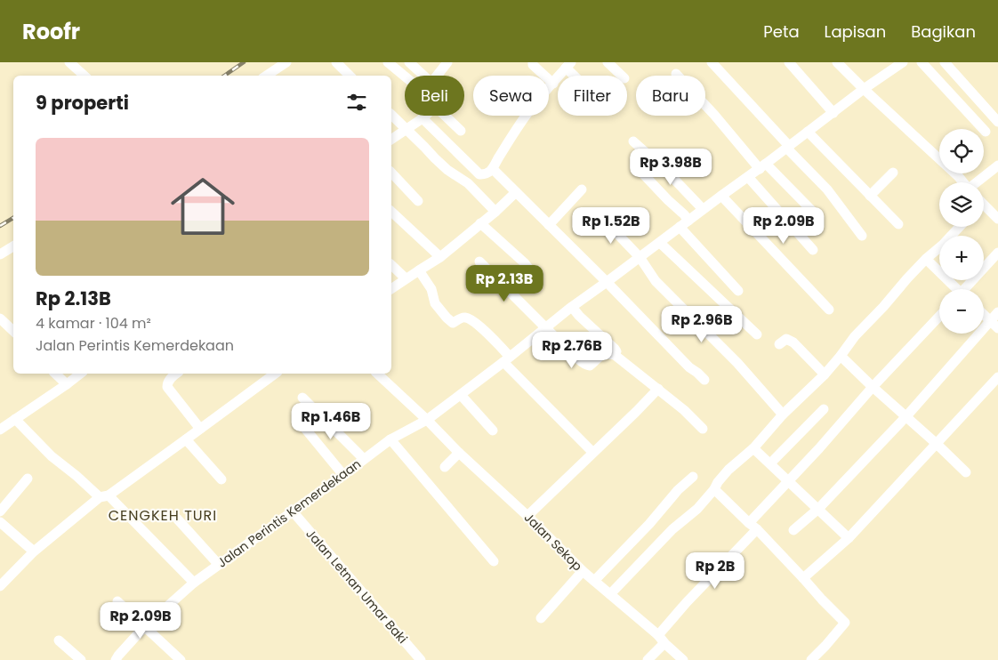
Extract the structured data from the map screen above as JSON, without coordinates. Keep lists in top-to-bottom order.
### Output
{
  "streets": {
    "street": ["Jalan Perintis Kemerdekaan", "Jalan Sekop", "Jalan Letnan Umar Baki"]
  },
  "crossings": [
    ["Jalan Perintis Kemerdekaan", "Jalan Sekop"],
    ["Jalan Perintis Kemerdekaan", "Jalan Letnan Umar Baki"]
  ],
  "districts": ["CENGKEH TURI"],
  "page": {
    "header": "Roofr",
    "nav": ["Peta", "Lapisan", "Bagikan"],
    "chip": [
      "Beli",
      "Sewa",
      "Filter",
      "Baru"
    ],
    "heading": "9 properti",
    "map_buttons": ["+", "−"],
    "list": [
      {
        "name": "Rp 2.13B",
        "note": "4 kamar · 104 m² · Jalan Perintis Kemerdekaan"
      }
    ],
    "price": [
      "Rp 3.98B",
      "Rp 1.52B",
      "Rp 2.09B",
      "Rp 2.13B",
      "Rp 2.96B",
      "Rp 2.76B",
      "Rp 1.46B",
      "Rp 2B",
      "Rp 2.09B"
    ]
  }
}
